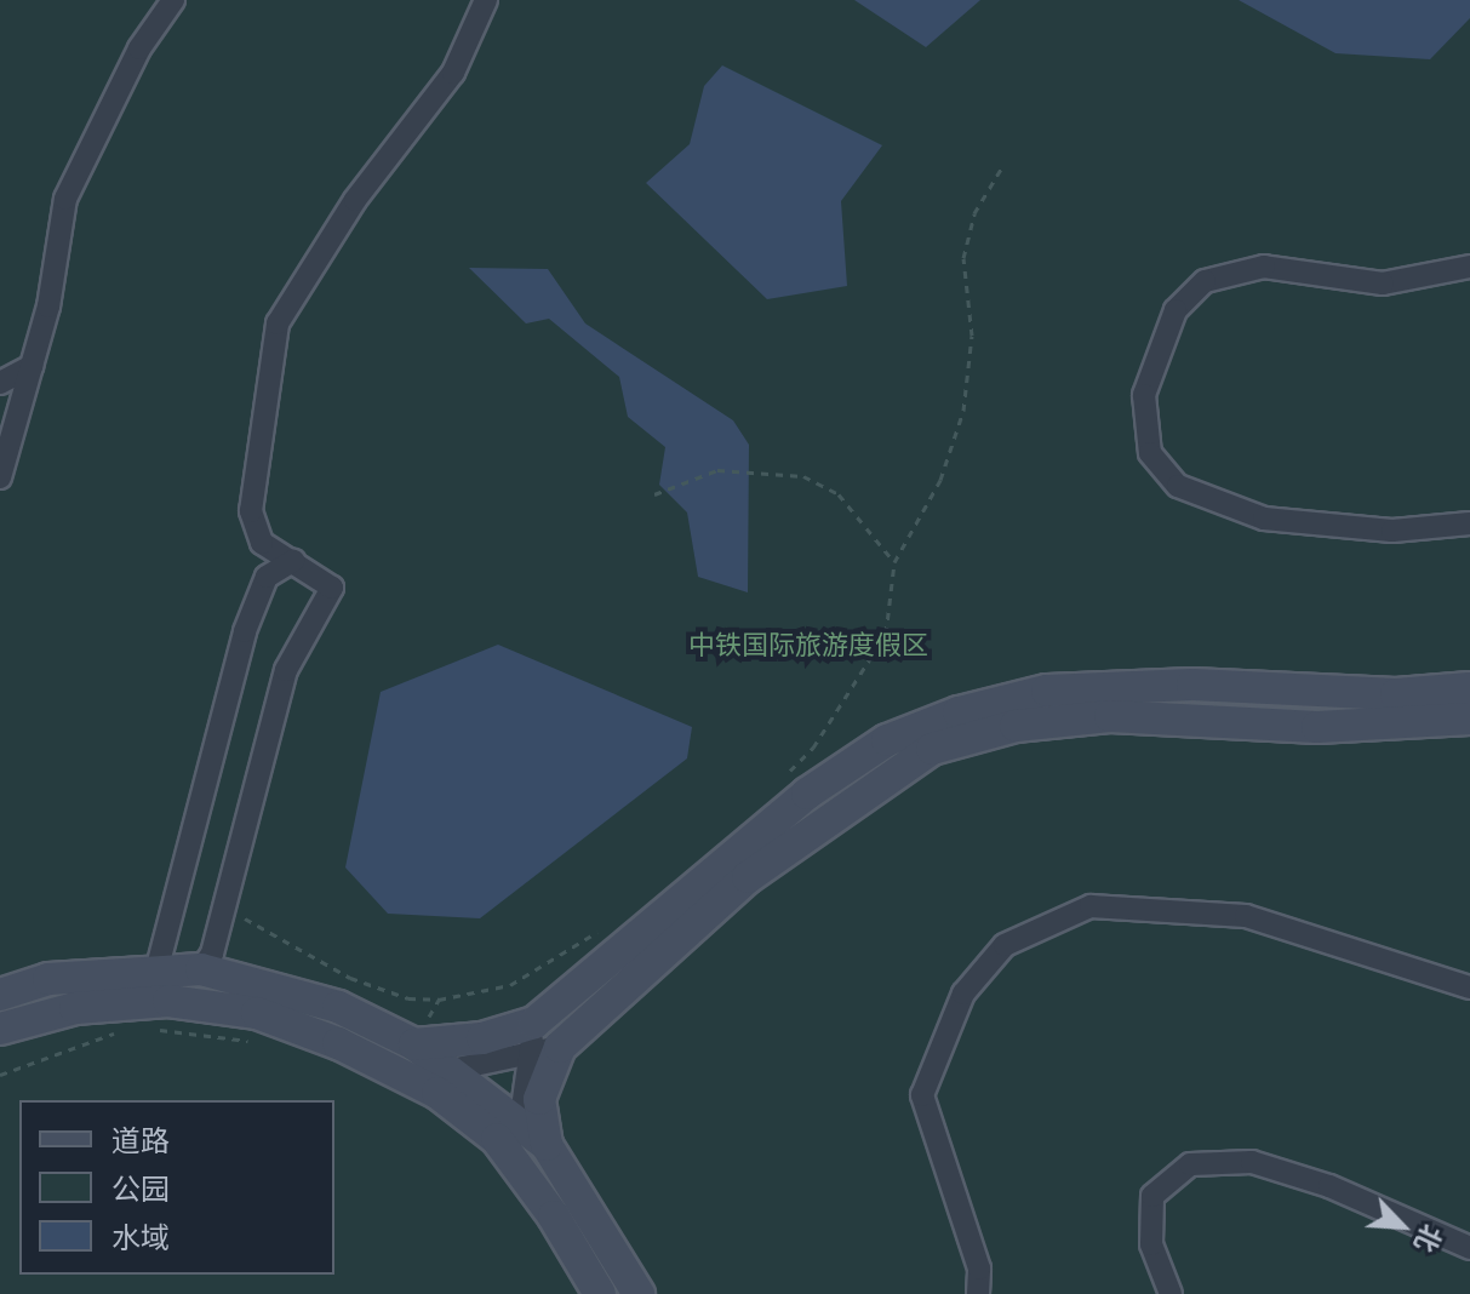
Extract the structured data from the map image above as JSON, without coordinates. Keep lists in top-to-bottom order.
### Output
{
  "parks": ["中铁国际旅游度假区"],
  "legend": ["道路", "公园", "水域"],
  "north": "bottom right"
}
